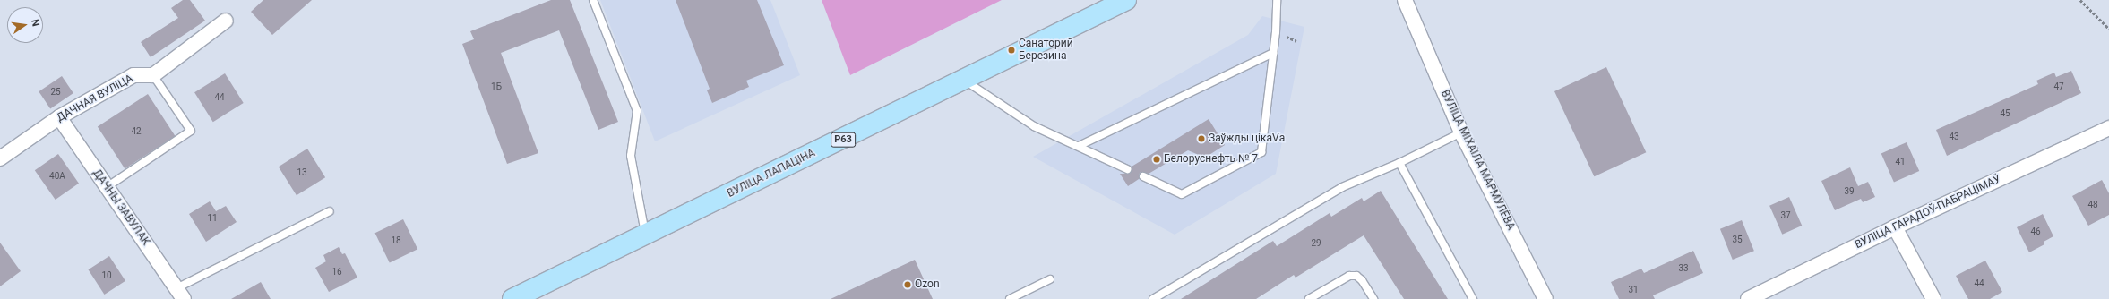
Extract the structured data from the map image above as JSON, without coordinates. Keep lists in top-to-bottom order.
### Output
{
  "streets": {
    "main road": ["Р63", "ВУЛІЦА ЛАПАЦІНА"],
    "street": [
      "ДАЧНАЯ ВУЛІЦА",
      "ВУЛІЦА МІХАІЛА МАРМУЛЁВА",
      "ДАЧНЫ ЗАВУЛАК",
      "ВУЛІЦА ГАРАДОЎ-ПАБРАЦІМАЎ"
    ]
  },
  "crossings": [
    ["ДАЧНАЯ ВУЛІЦА", "ДАЧНЫ ЗАВУЛАК"]
  ],
  "places": [
    "Санаторий Березина",
    "Заўжды цікаVа",
    "Белоруснефть № 7",
    "Ozon"
  ],
  "house_numbers": [
    "1Б",
    "47",
    "25",
    "44",
    "45",
    "42",
    "43",
    "41",
    "13",
    "40А",
    "39",
    "48",
    "37",
    "11",
    "46",
    "35",
    "18",
    "29",
    "33",
    "16",
    "10",
    "44",
    "31"
  ],
  "north": "right"
}
